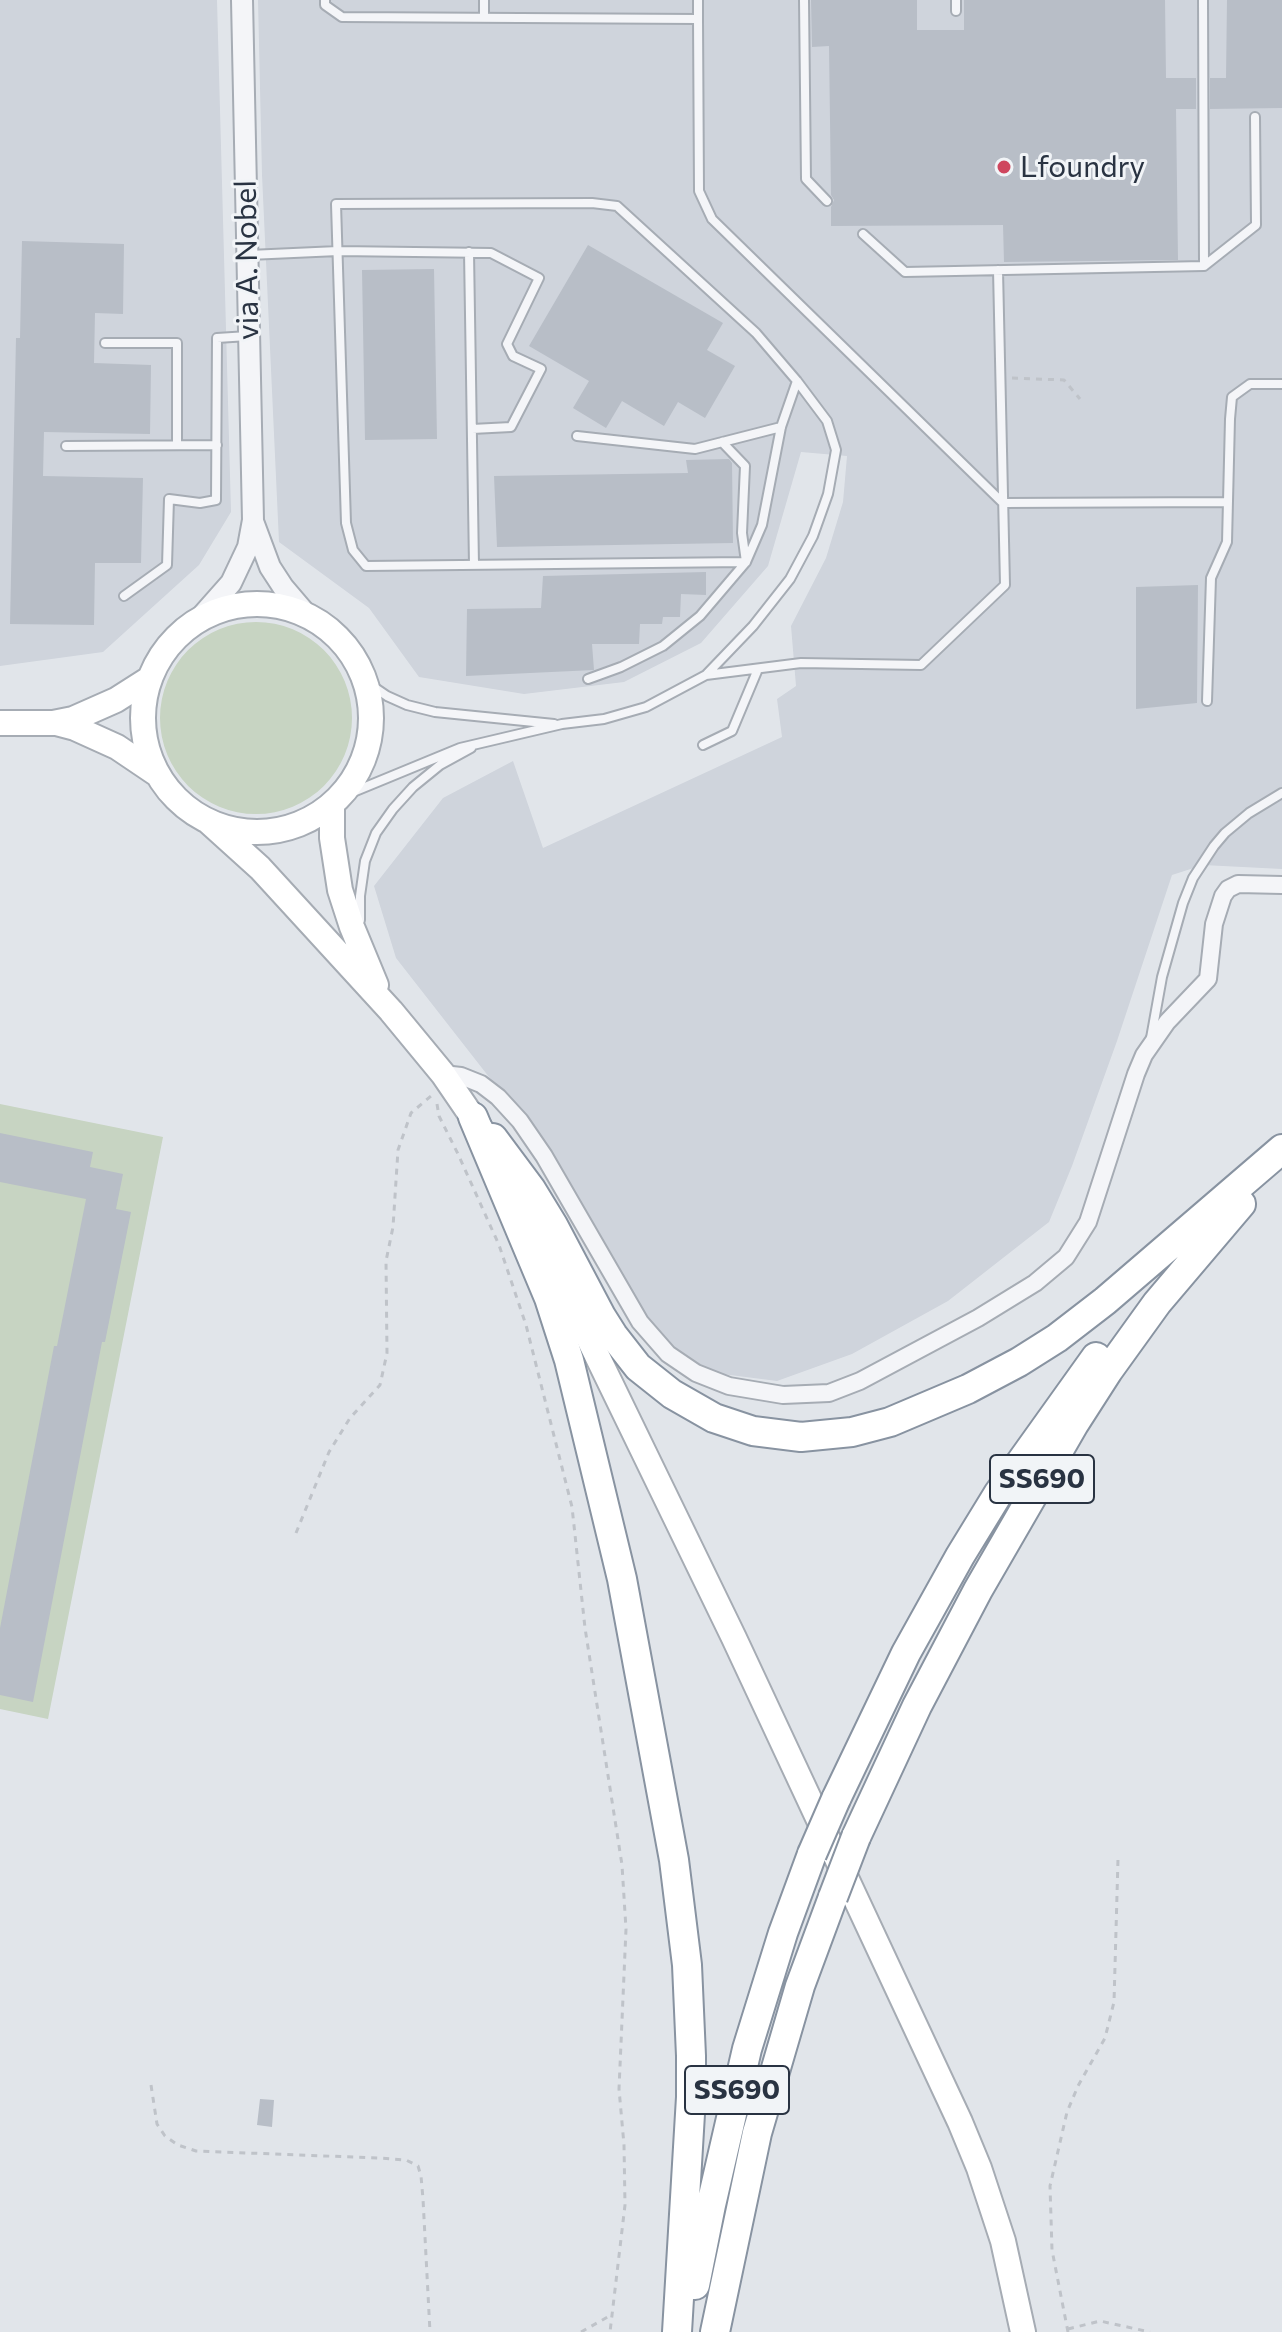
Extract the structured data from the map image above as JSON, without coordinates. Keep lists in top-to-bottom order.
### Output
{
  "streets": {
    "highway": ["SS690"],
    "street": ["via A. Nobel"]
  },
  "places": ["Lfoundry"]
}
